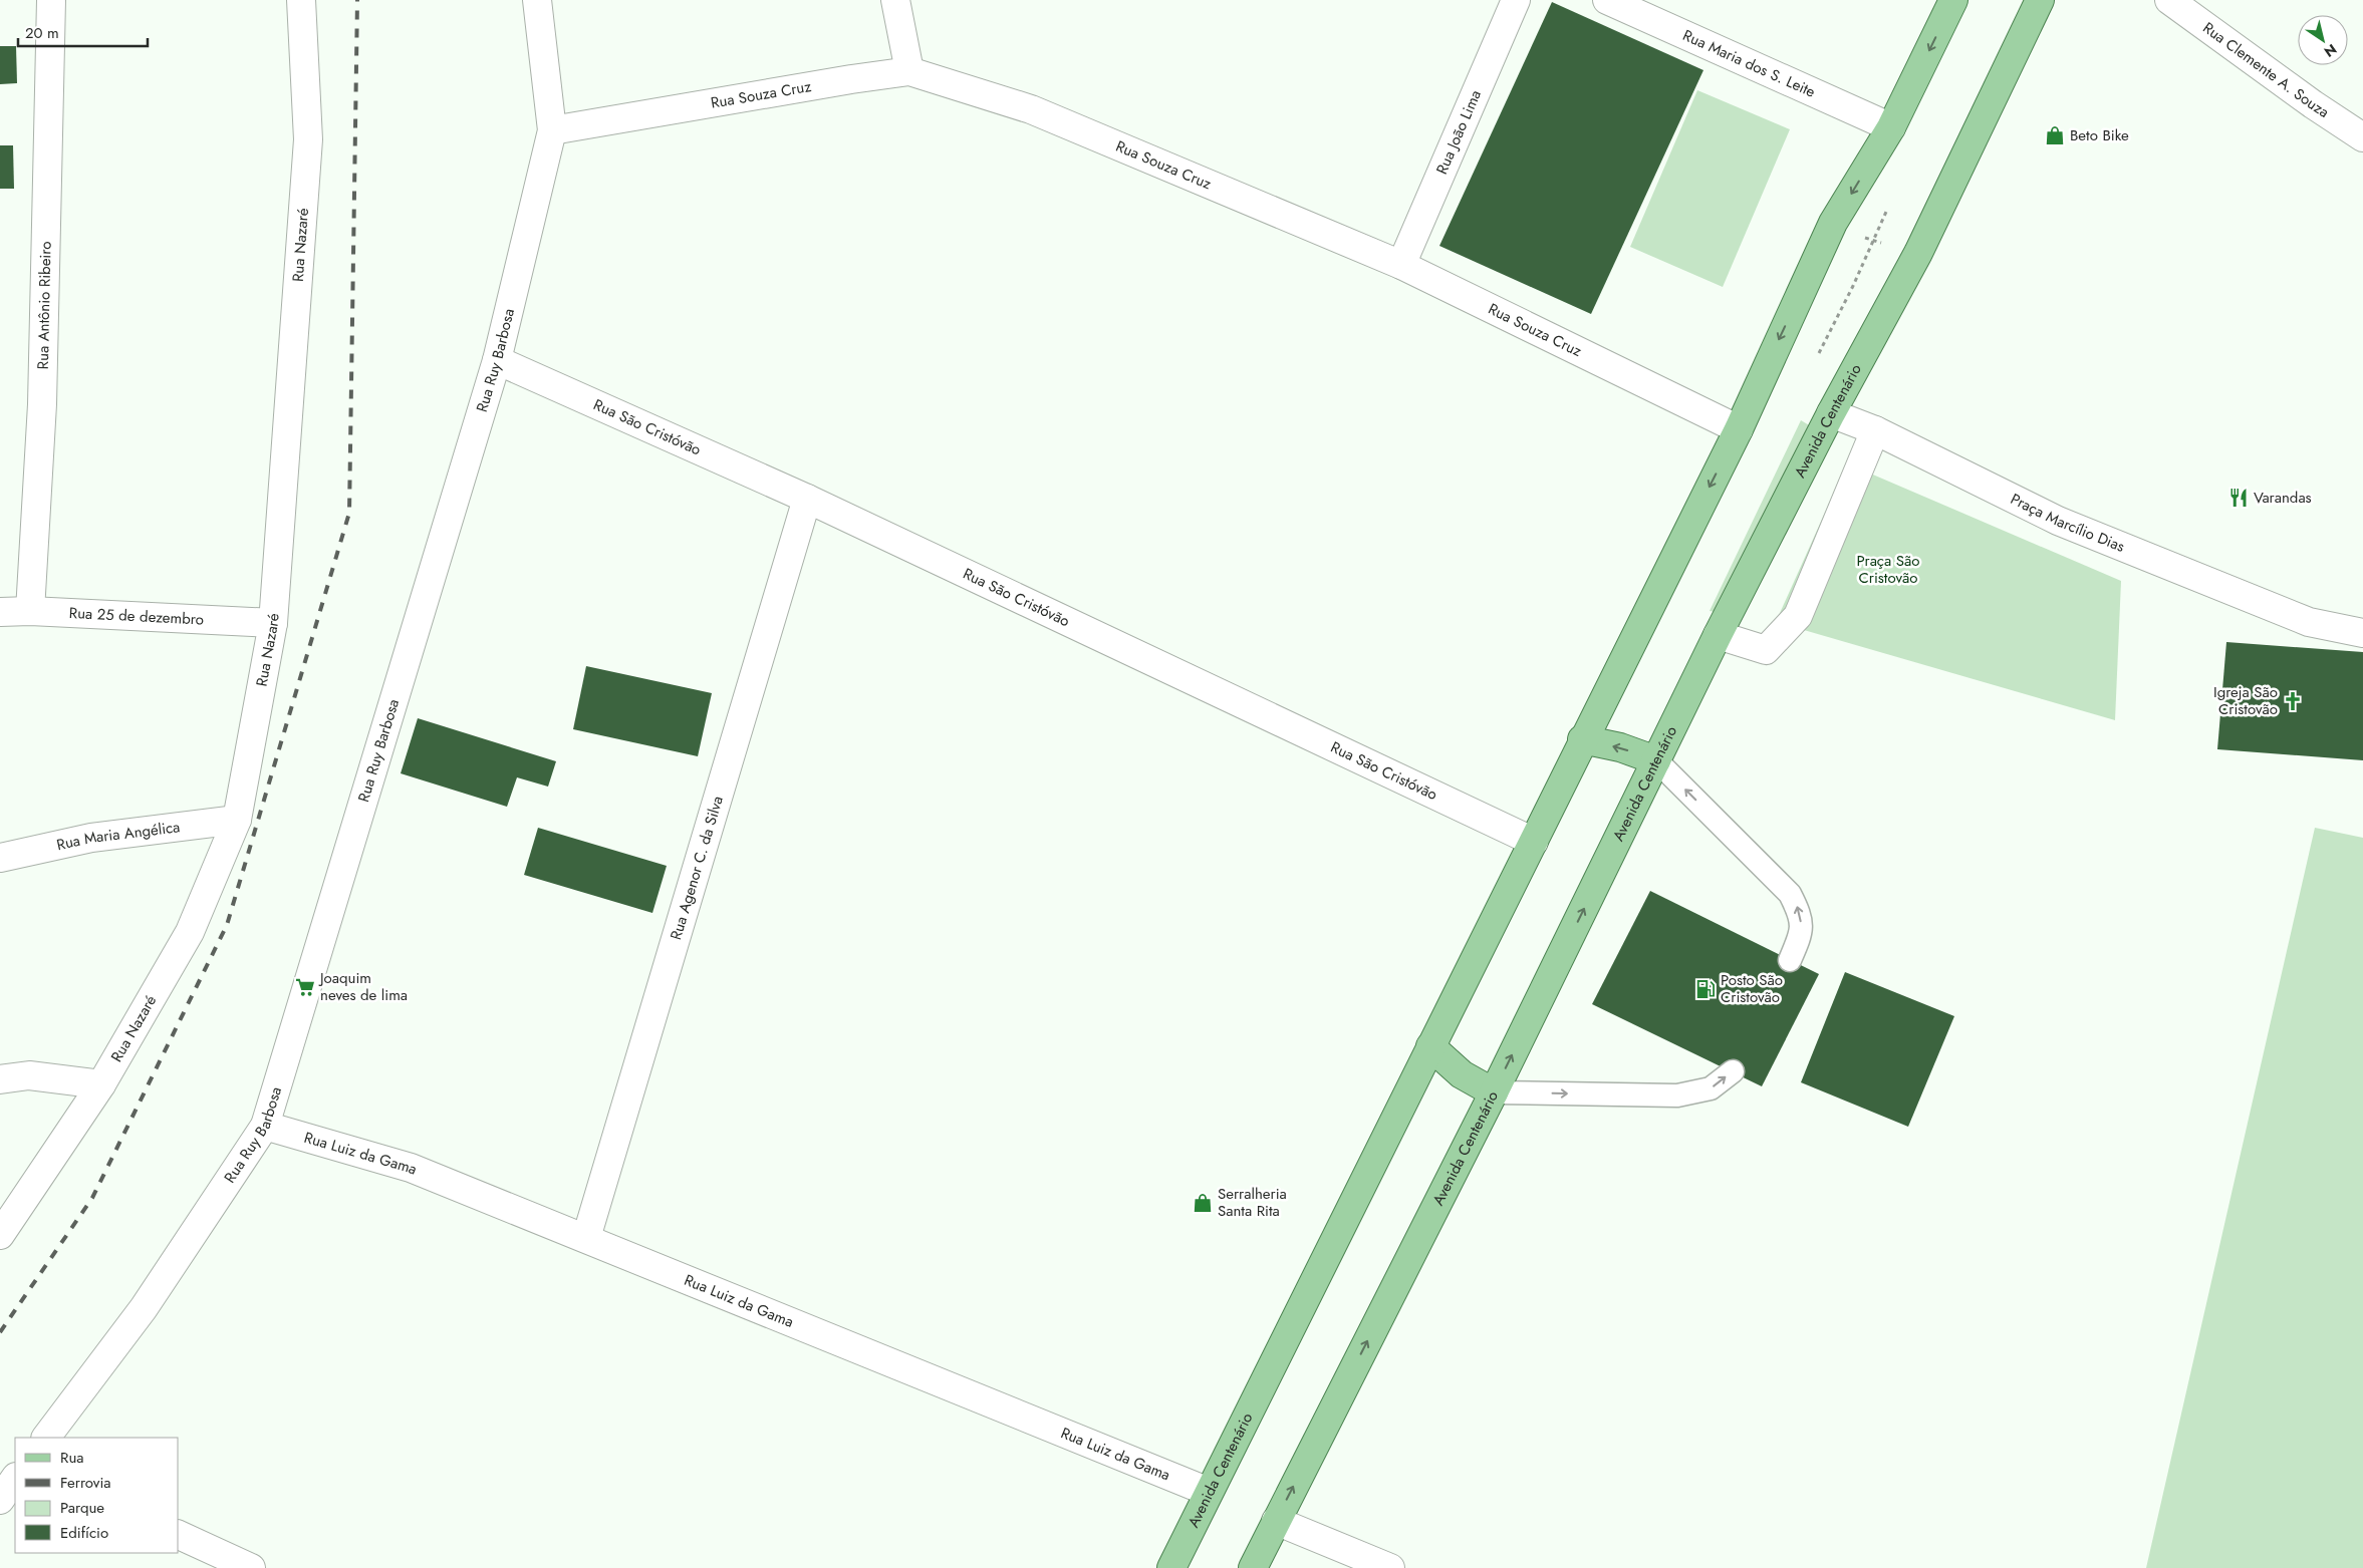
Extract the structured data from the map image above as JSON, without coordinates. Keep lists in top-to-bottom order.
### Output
{
  "streets": {
    "main road": ["Avenida Centenário"],
    "street": [
      "Rua Maria dos S. Leite",
      "Rua Clemente A. Souza",
      "Rua Souza Cruz",
      "Rua João Lima",
      "Rua Nazaré",
      "Rua Antônio Ribeiro",
      "Rua Ruy Barbosa",
      "Rua São Cristóvão",
      "Praça Marcílio Dias",
      "Rua 25 de dezembro",
      "Rua Maria Angélica",
      "Rua Agenor C. da Silva",
      "Rua Luiz da Gama"
    ]
  },
  "crossings": [
    ["Rua Maria dos S. Leite", "Avenida Centenário"],
    ["Rua Souza Cruz", "Rua João Lima"],
    ["Rua Souza Cruz", "Rua Ruy Barbosa"],
    ["Rua Souza Cruz", "Avenida Centenário"],
    ["Rua Nazaré", "Rua 25 de dezembro"],
    ["Rua Nazaré", "Rua Maria Angélica"],
    ["Rua Antônio Ribeiro", "Rua 25 de dezembro"],
    ["Rua Ruy Barbosa", "Rua São Cristóvão"],
    ["Rua Ruy Barbosa", "Rua Luiz da Gama"],
    ["Avenida Centenário", "Rua São Cristóvão"],
    ["Avenida Centenário", "Praça Marcílio Dias"],
    ["Avenida Centenário", "Rua Luiz da Gama"],
    ["Rua São Cristóvão", "Rua Agenor C. da Silva"],
    ["Rua Agenor C. da Silva", "Rua Luiz da Gama"]
  ],
  "parks": ["Praça São Cristovão"],
  "places": {
    "shop": ["Beto Bike", "Serralheria Santa Rita"],
    "restaurant": ["Varandas"],
    "church": ["Igreja São Cristovão"],
    "supermarket": ["Joaquim neves de lima"],
    "fuel station": ["Posto São Cristovão"]
  },
  "legend": [
    "Rua",
    "Ferrovia",
    "Parque",
    "Edifício"
  ],
  "scale_bar": "20 m",
  "north": "bottom right"
}
